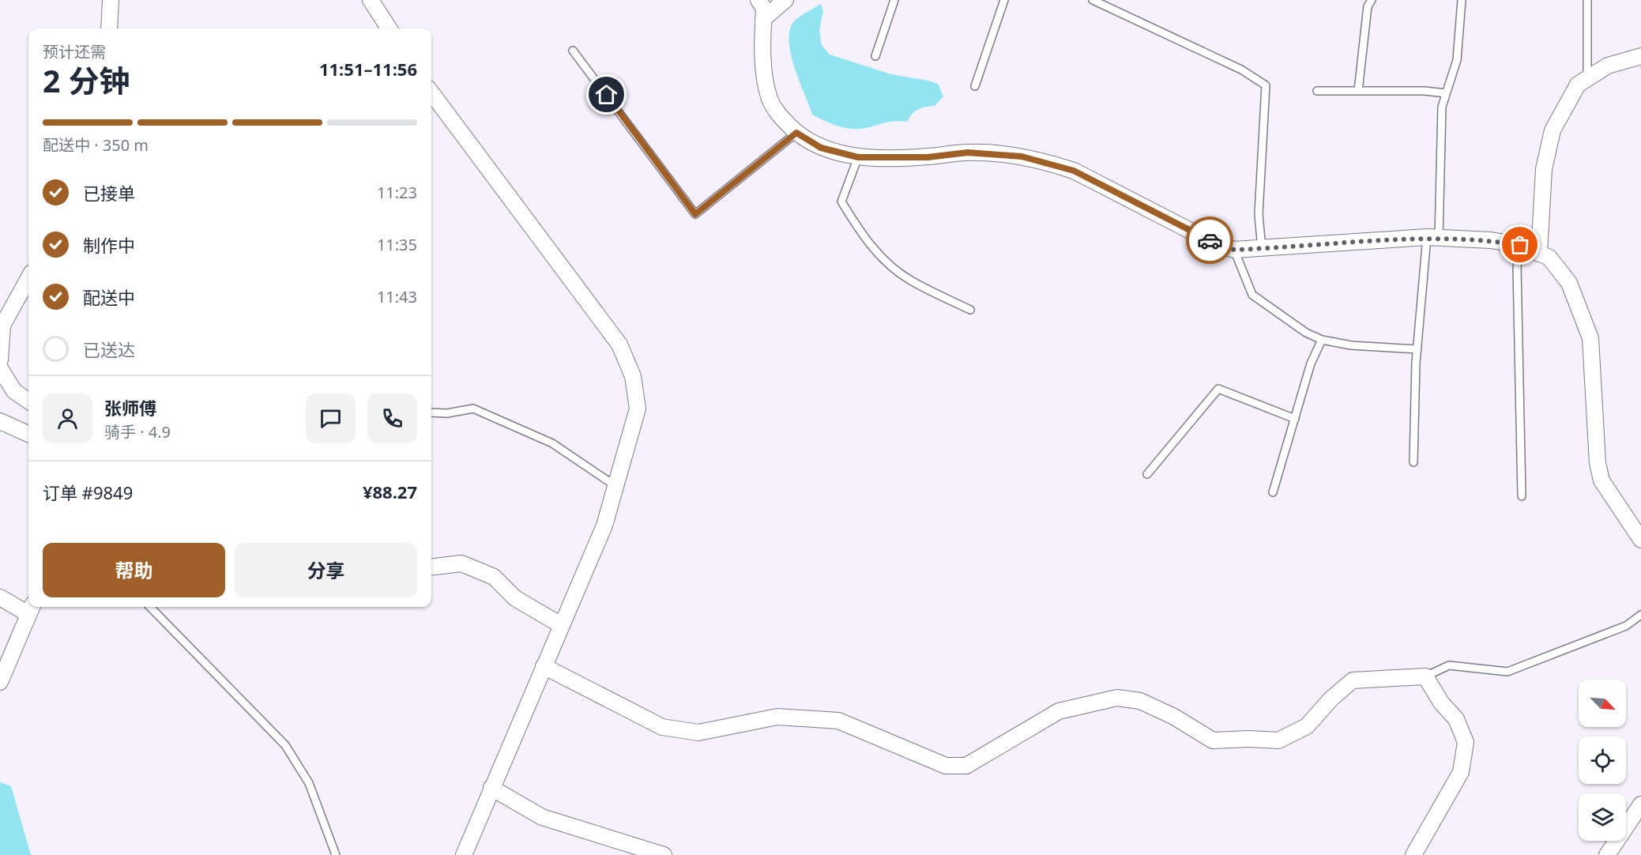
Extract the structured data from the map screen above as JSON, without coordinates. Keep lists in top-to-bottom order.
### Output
{
  "north": "bottom right",
  "page": {
    "heading": ["2 分钟", "预计还需", "11:51–11:56"],
    "panel": [
      "张师傅",
      "骑手 · 4.9",
      "订单 #9849",
      "¥88.27"
    ],
    "bar": "配送中 · 350 m",
    "list": [
      ["已接单", "11:23"],
      ["制作中", "11:35"],
      ["配送中", "11:43"],
      "已送达"
    ],
    "buttons": ["帮助", "分享"]
  }
}
